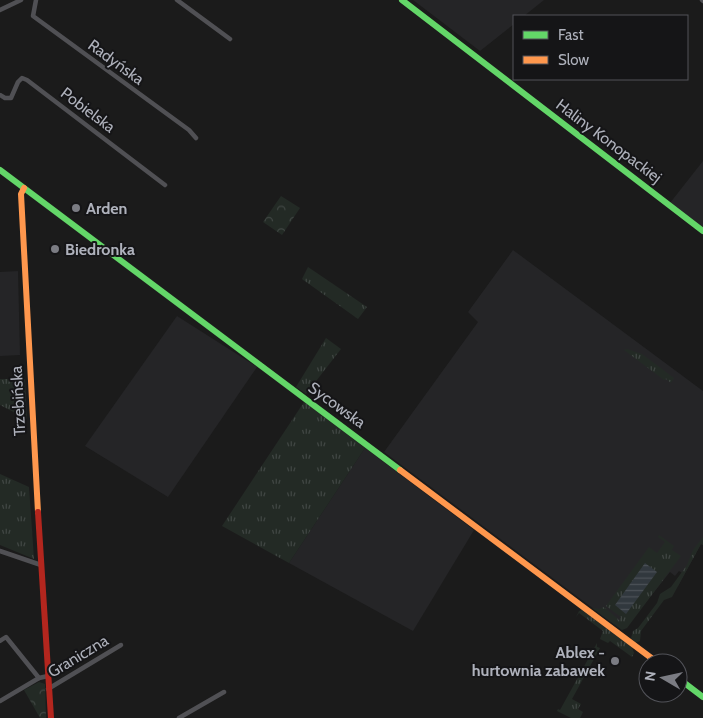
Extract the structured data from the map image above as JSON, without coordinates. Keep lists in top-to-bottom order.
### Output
{
  "streets": {
    "street": [
      "Radyńska",
      "Pobielska",
      "Haliny Konopackiej",
      "Trzebińska",
      "Sycowska",
      "Graniczna"
    ]
  },
  "crossings": [
    ["Trzebińska", "Sycowska"],
    ["Trzebińska", "Graniczna"]
  ],
  "places": ["Arden", "Biedronka", "Ablex - hurtownia zabawek"],
  "legend": ["Fast", "Slow"],
  "north": "left"
}
